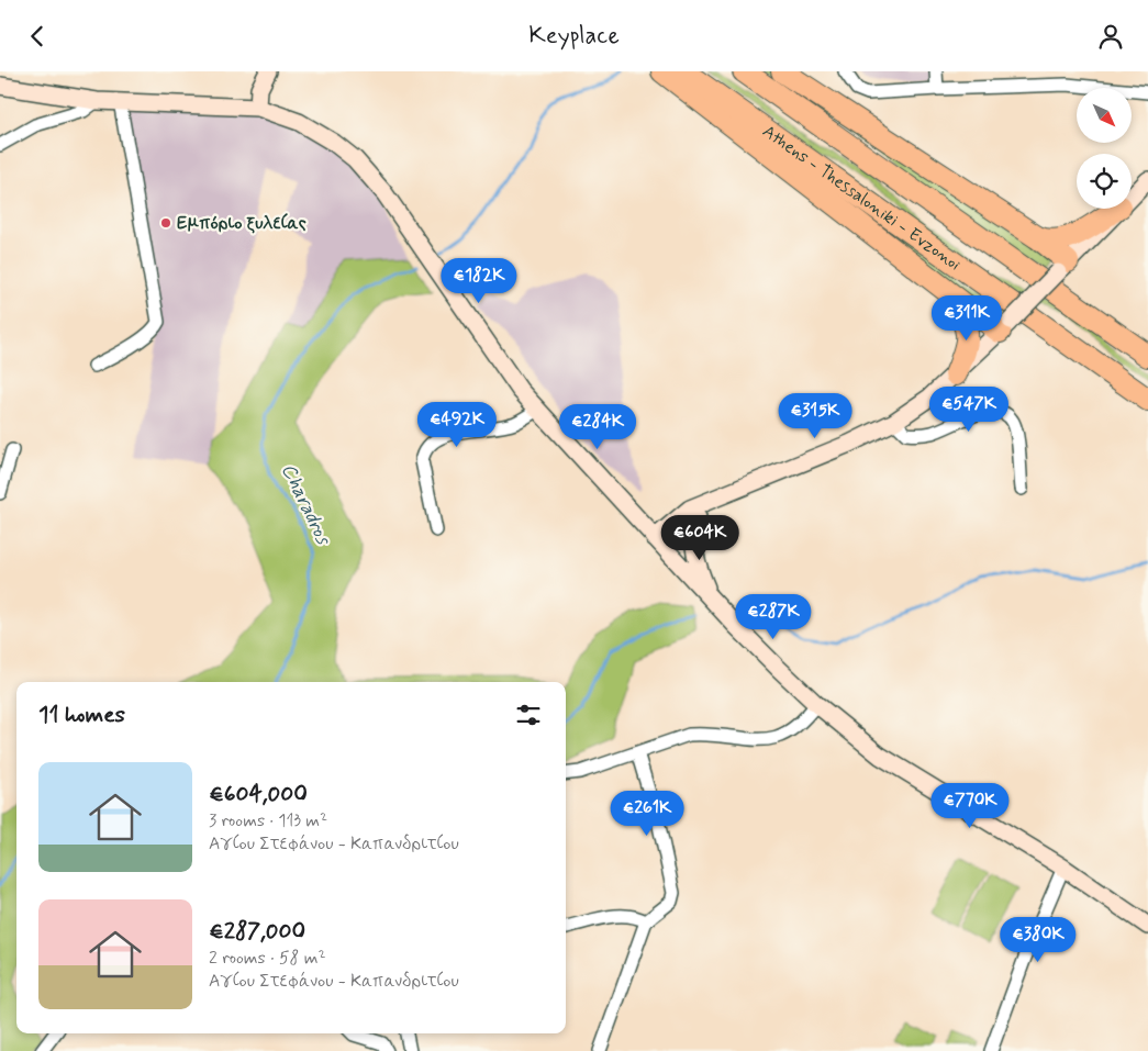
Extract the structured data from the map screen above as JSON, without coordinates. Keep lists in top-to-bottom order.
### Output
{
  "streets": {
    "highway": ["Athens - Thessaloniki - Evzonoi"]
  },
  "water": ["Charadros"],
  "places": ["Εμπόριο ξυλείας"],
  "north": "bottom right",
  "page": {
    "header": "Keyplace",
    "price": [
      "€182K",
      "€311K",
      "€547K",
      "€315K",
      "€492K",
      "€284K",
      "€604K",
      "€287K",
      "€770K",
      "€261K",
      "€380K"
    ],
    "heading": "11 homes",
    "list": [
      {
        "name": "€604,000",
        "note": "3 rooms · 113 m² · Αγίου Στεφάνου - Καπανδριτίου"
      },
      {
        "name": "€287,000",
        "note": "2 rooms · 58 m² · Αγίου Στεφάνου - Καπανδριτίου"
      }
    ]
  }
}
